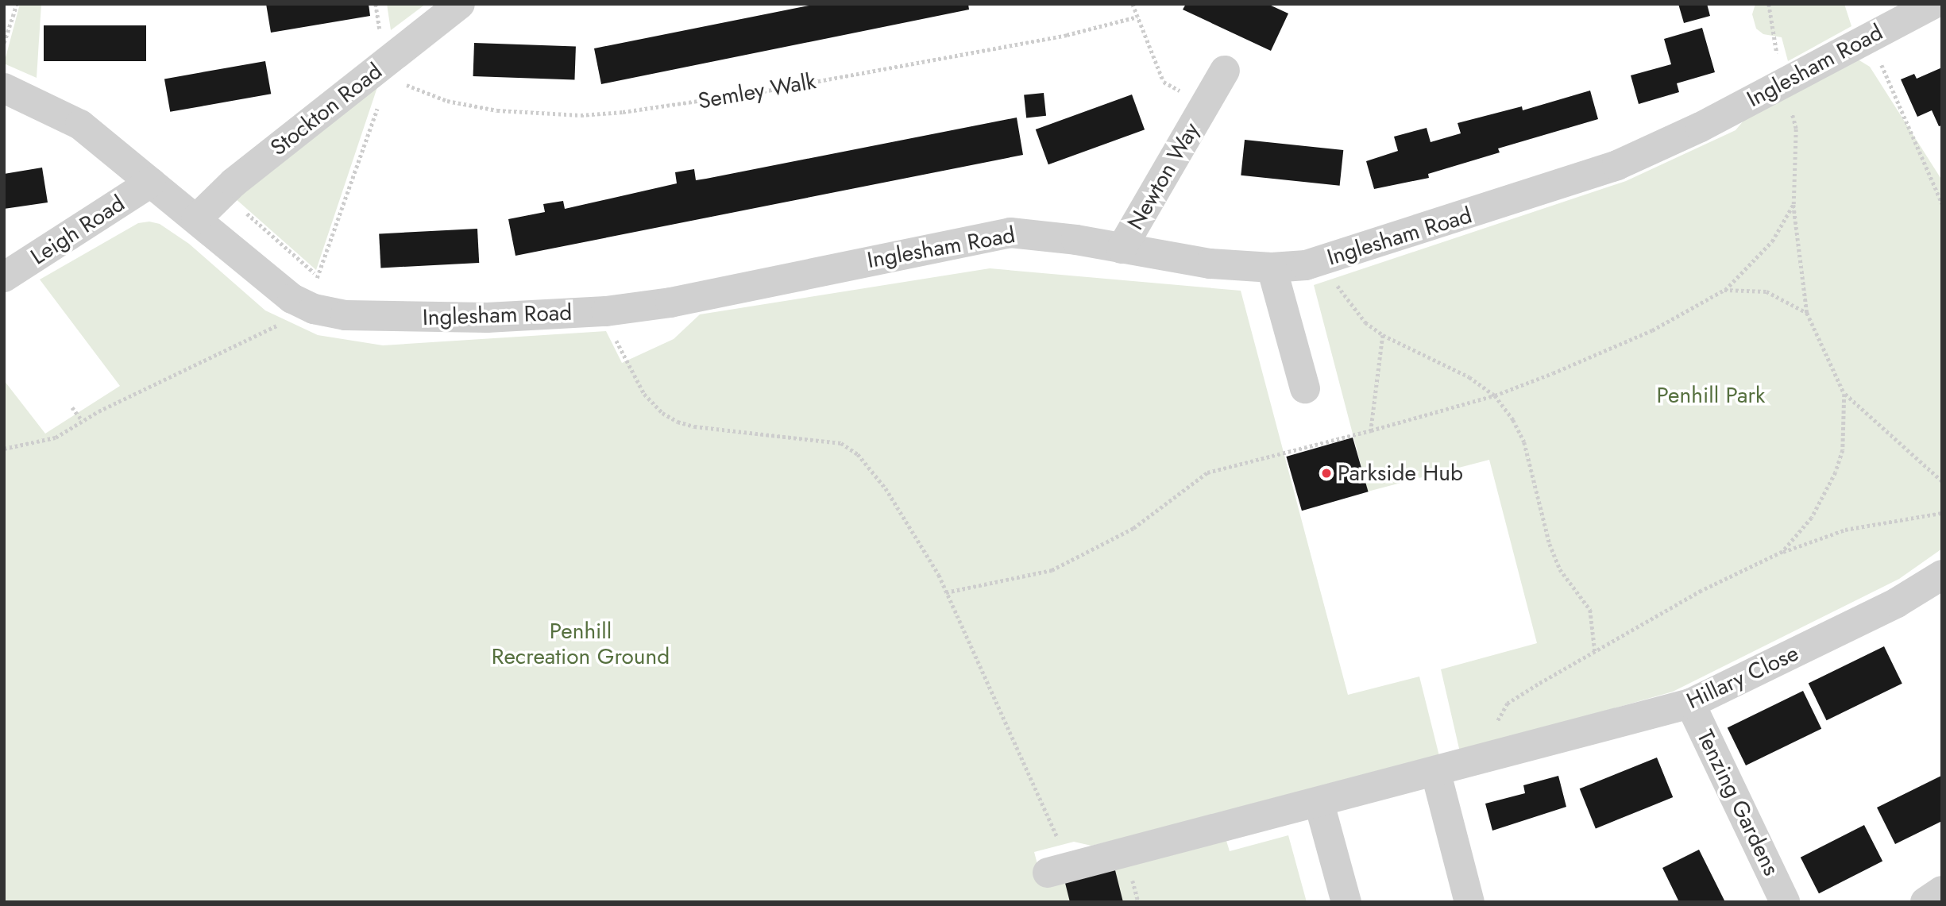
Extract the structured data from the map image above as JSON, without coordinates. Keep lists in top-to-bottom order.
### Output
{
  "streets": {
    "street": [
      "Inglesham Road",
      "Stockton Road",
      "Newton Way",
      "Leigh Road",
      "Hillary Close",
      "Tenzing Gardens"
    ],
    "path": ["Semley Walk"]
  },
  "crossings": [
    ["Inglesham Road", "Stockton Road"],
    ["Inglesham Road", "Newton Way"],
    ["Inglesham Road", "Leigh Road"],
    ["Semley Walk", "Stockton Road"],
    ["Semley Walk", "Newton Way"],
    ["Hillary Close", "Tenzing Gardens"]
  ],
  "parks": ["Penhill Park", "Penhill Recreation Ground"],
  "places": ["Parkside Hub"]
}
